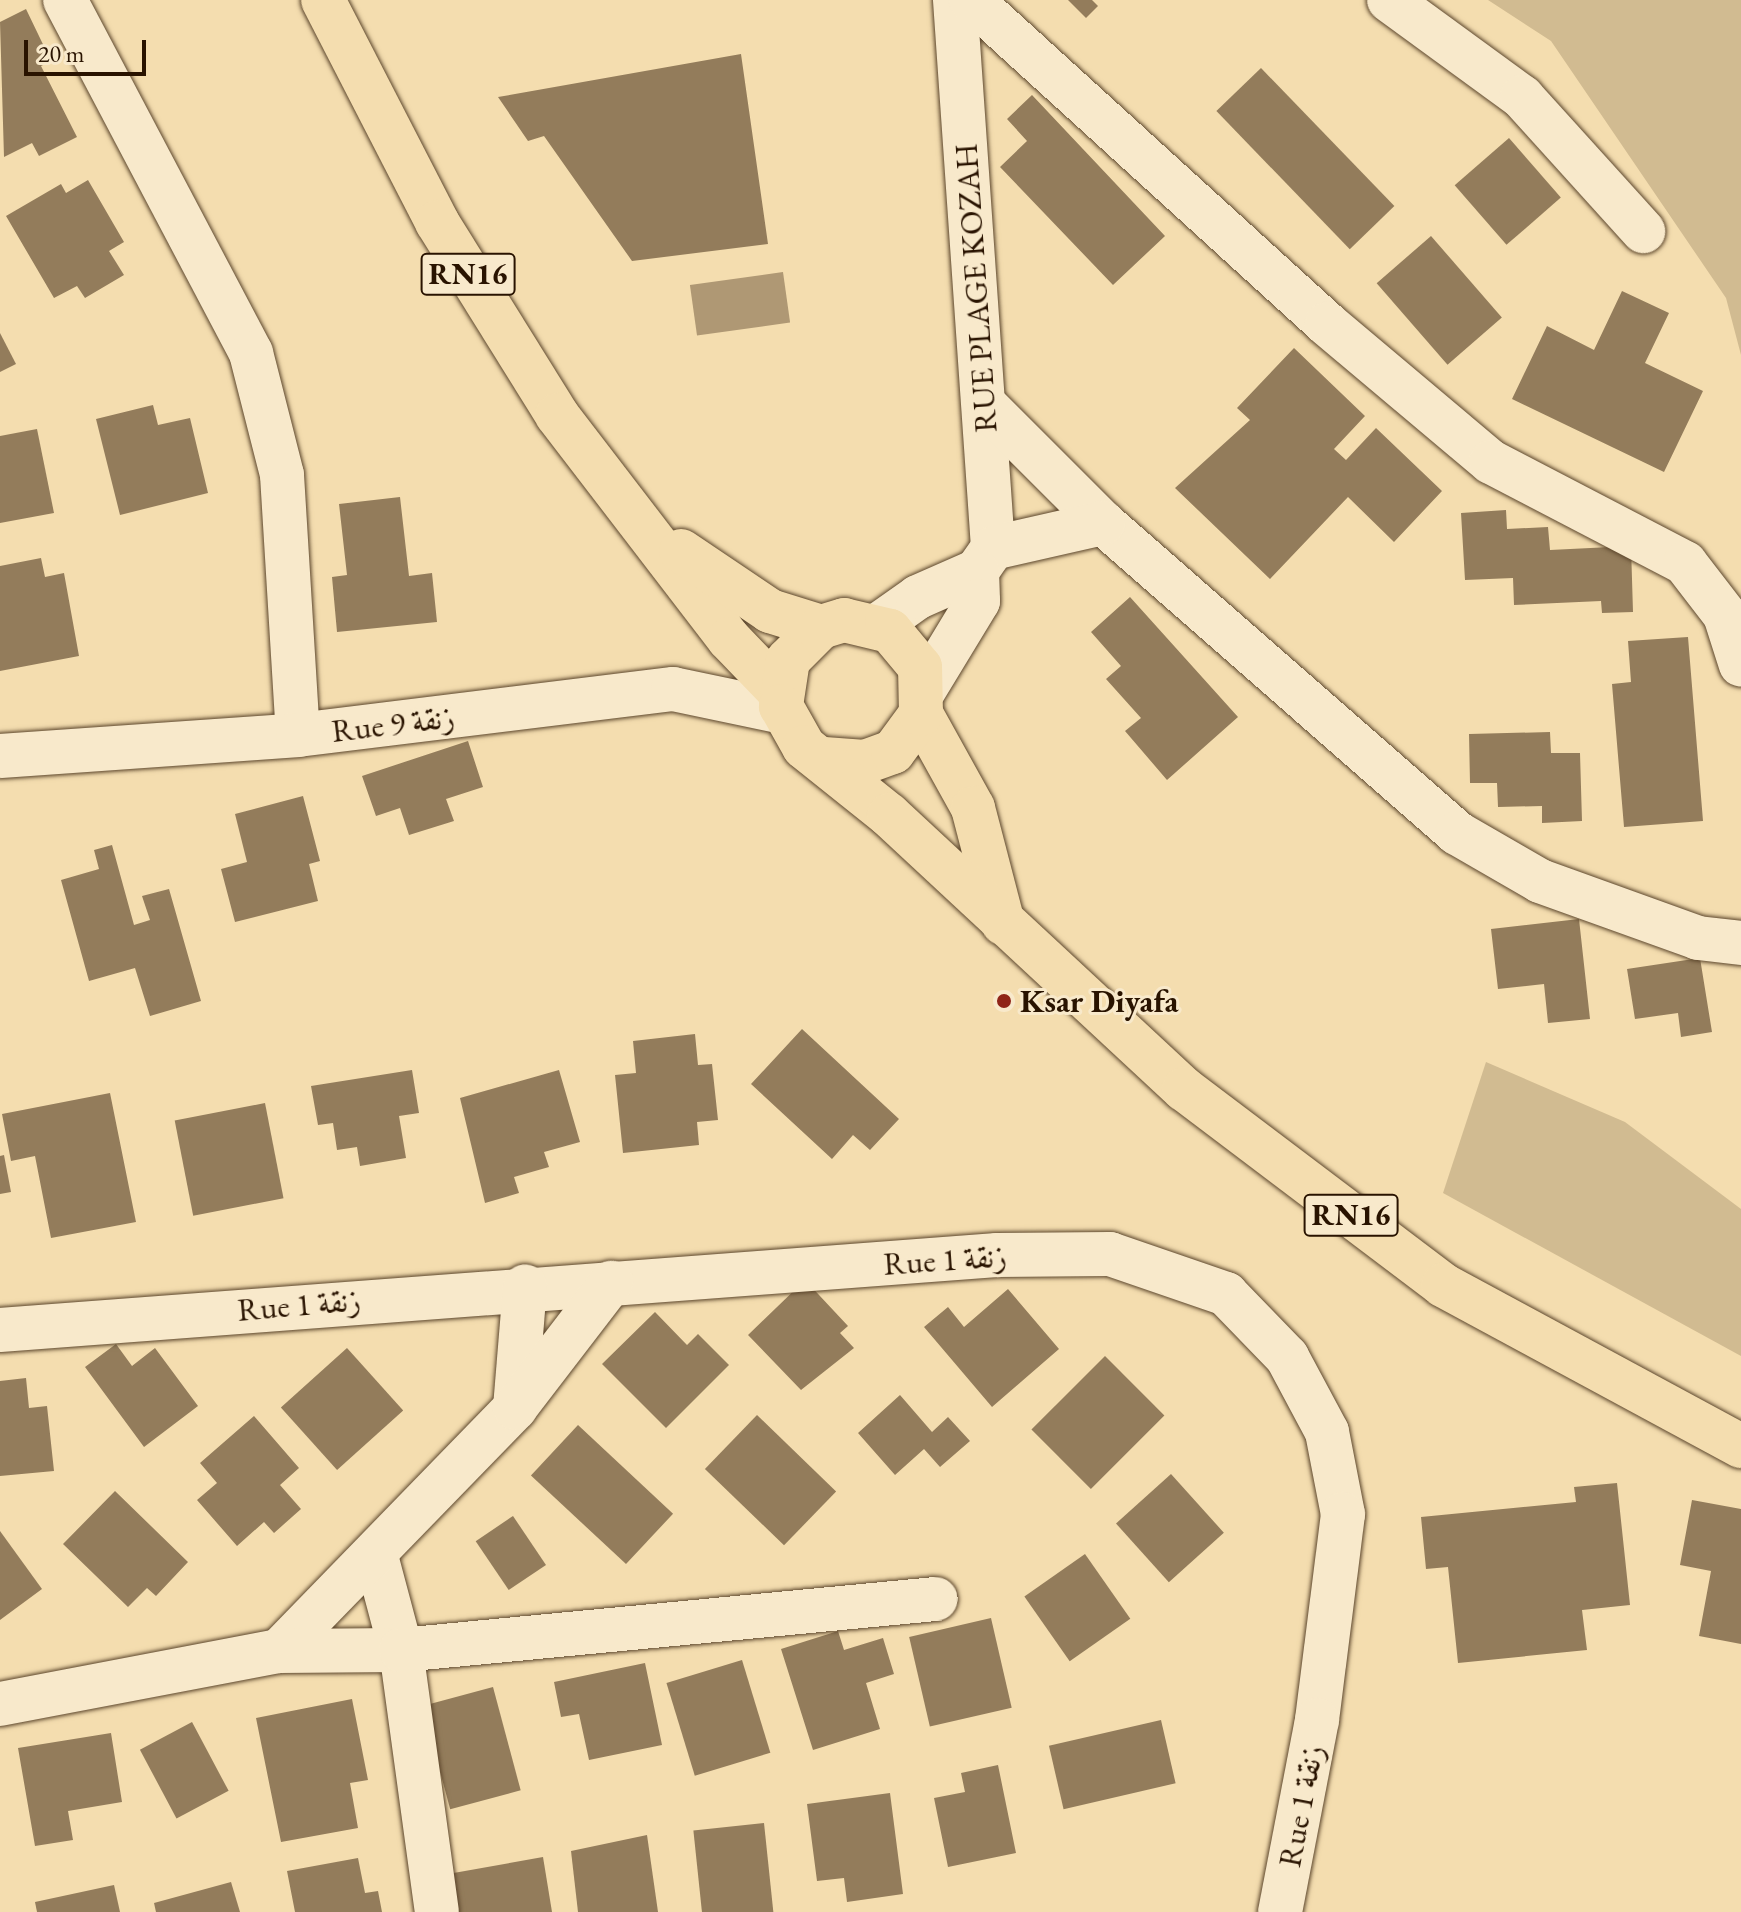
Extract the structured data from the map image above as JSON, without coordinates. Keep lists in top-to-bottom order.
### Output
{
  "streets": {
    "main road": ["RN16"],
    "street": ["RUE PLAGE KOZAH", "Rue 9 زنقة", "Rue 1 زنقة"]
  },
  "crossings": [
    ["RN16", "RUE PLAGE KOZAH"],
    ["RN16", "Rue 9 زنقة"],
    ["RUE PLAGE KOZAH", "Rue 9 زنقة"]
  ],
  "places": ["Ksar Diyafa"],
  "scale_bar": "20 m"
}
